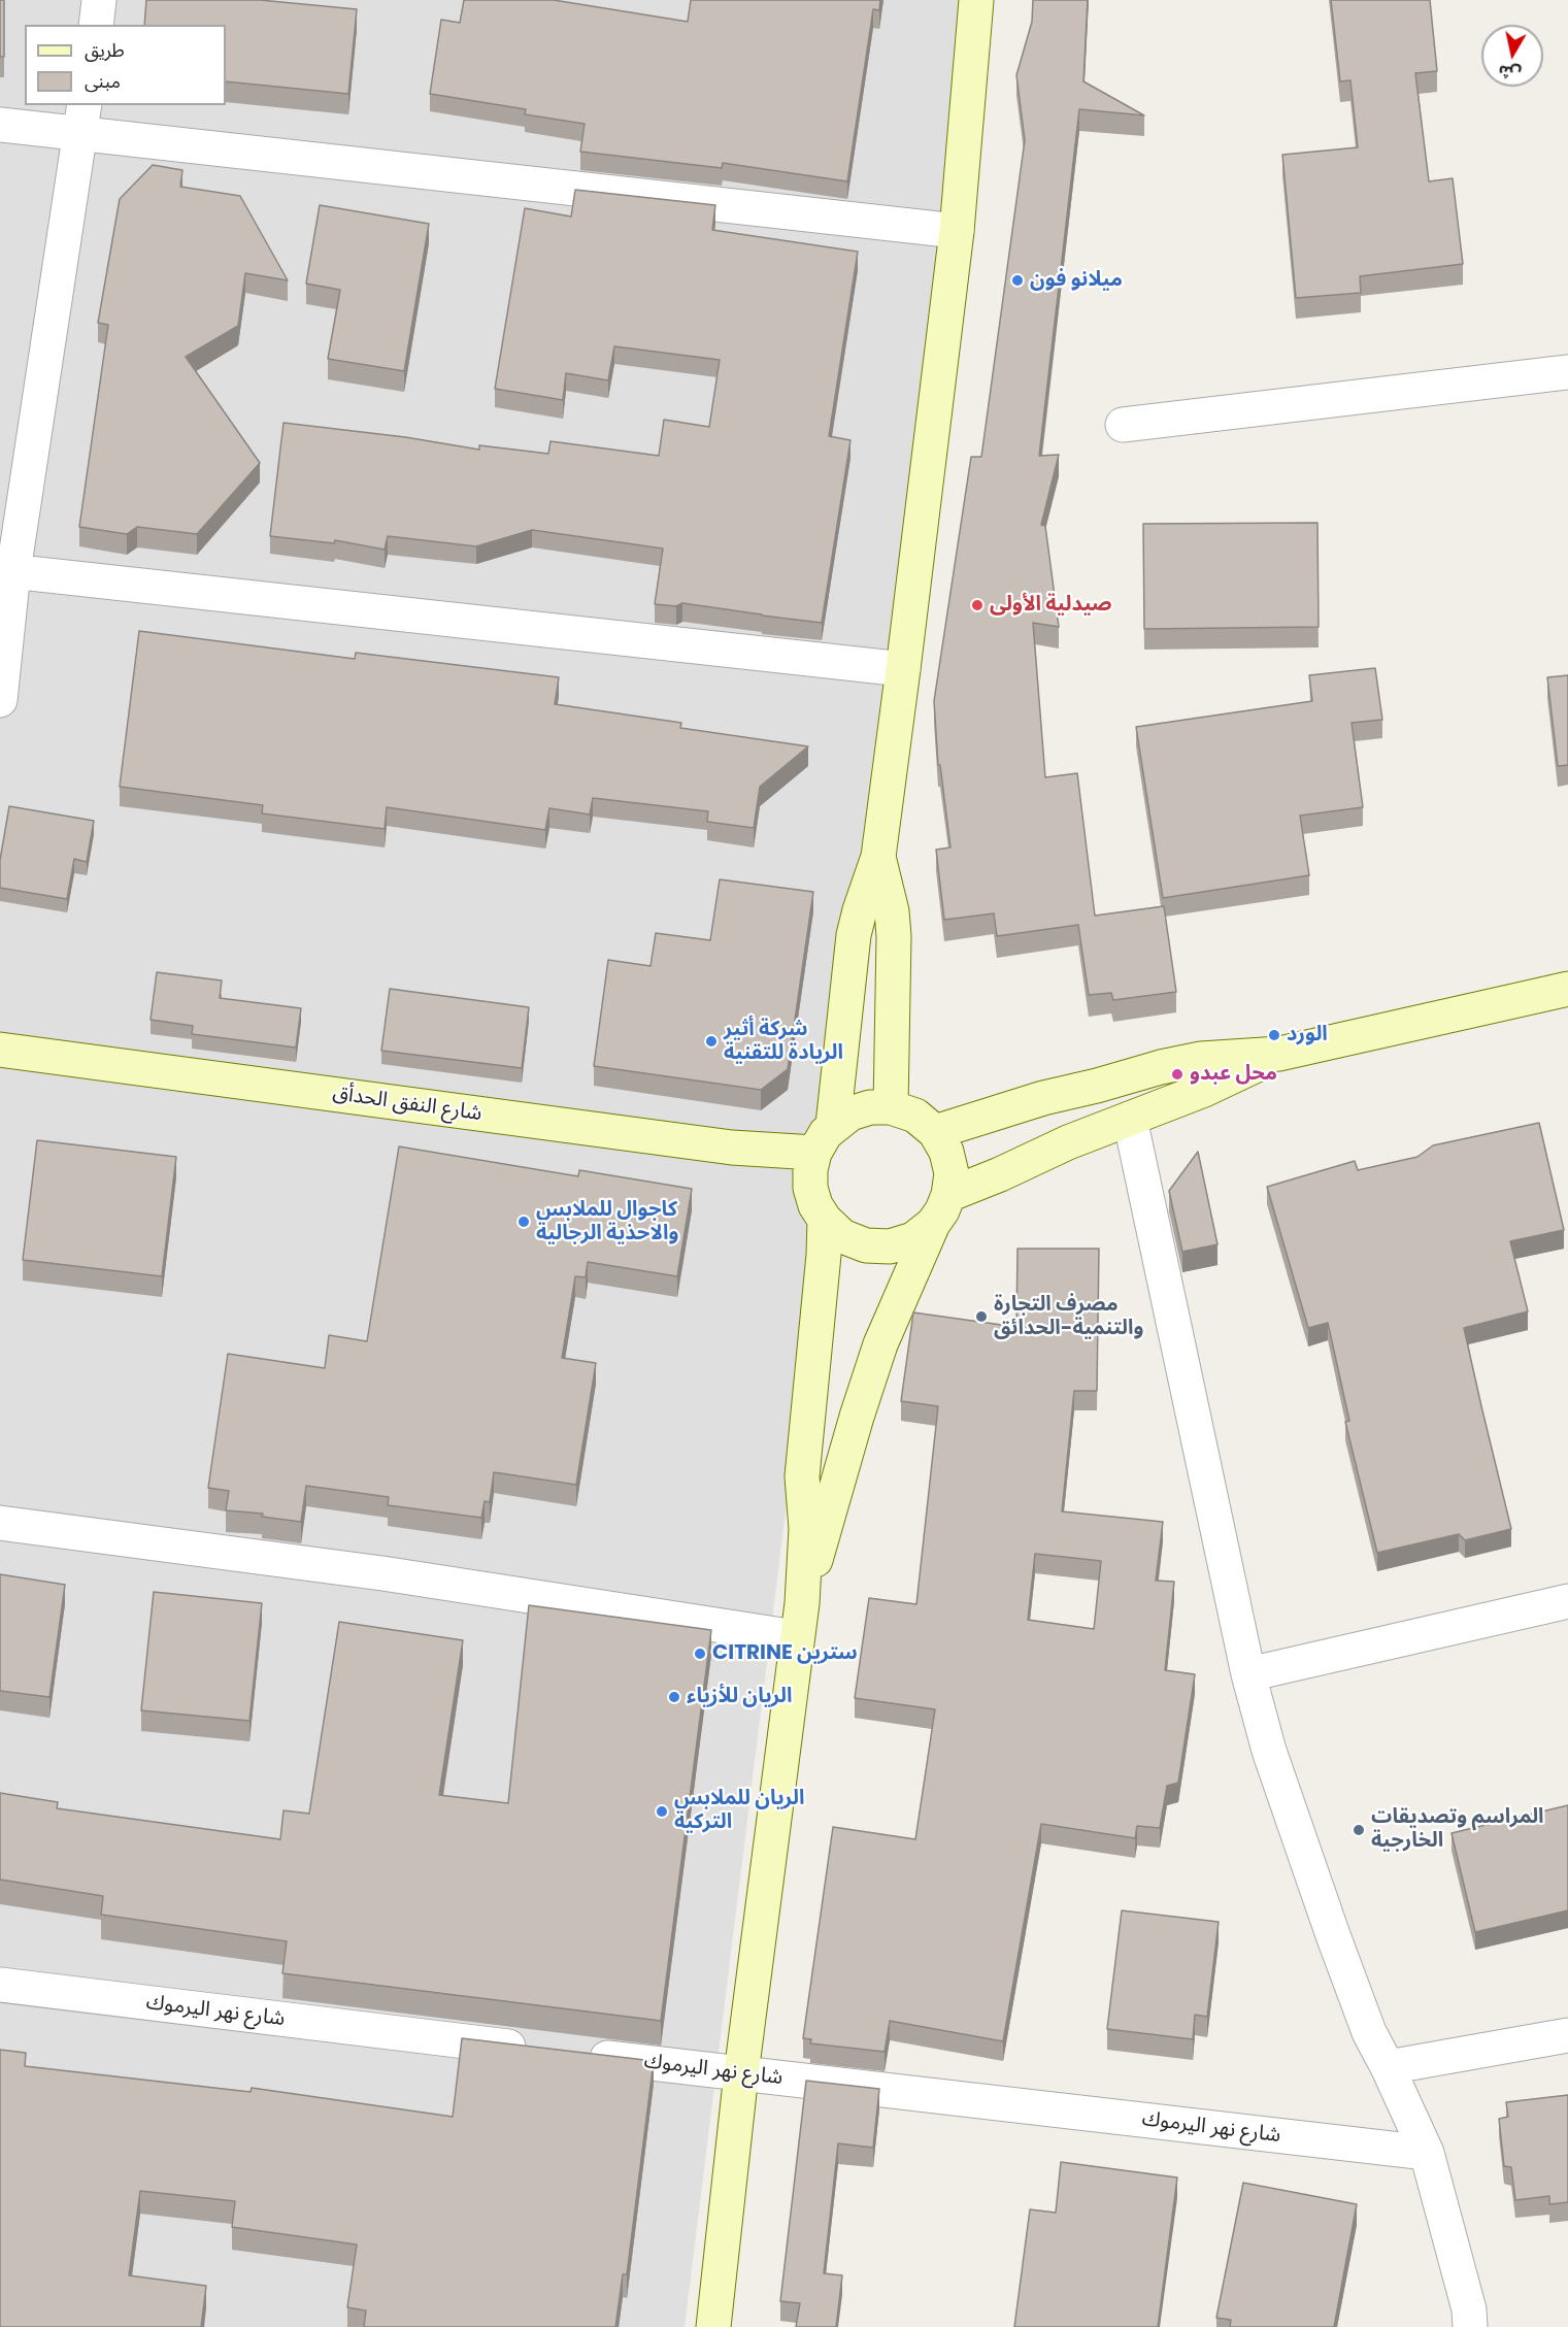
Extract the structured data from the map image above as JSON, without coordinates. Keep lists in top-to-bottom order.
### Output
{
  "streets": {
    "main road": ["شارع النفق الحدأق"],
    "street": ["شارع نهر اليرموك"]
  },
  "places": [
    "ميلانو فون",
    "صيدلية الأولى",
    "الورد",
    "شركة أثير الريادة للتقنية",
    "محل عبدو",
    "كاجوال للملابس والاحذية الرجالية",
    "مصرف التجارة والتنمية-الحدائق",
    "CITRINE سترين",
    "الريان للأزياء",
    "الريان للملابس التركية",
    "المراسم وتصديقات الخارجية"
  ],
  "legend": ["طريق", "مبنى"],
  "north": "bottom"
}
